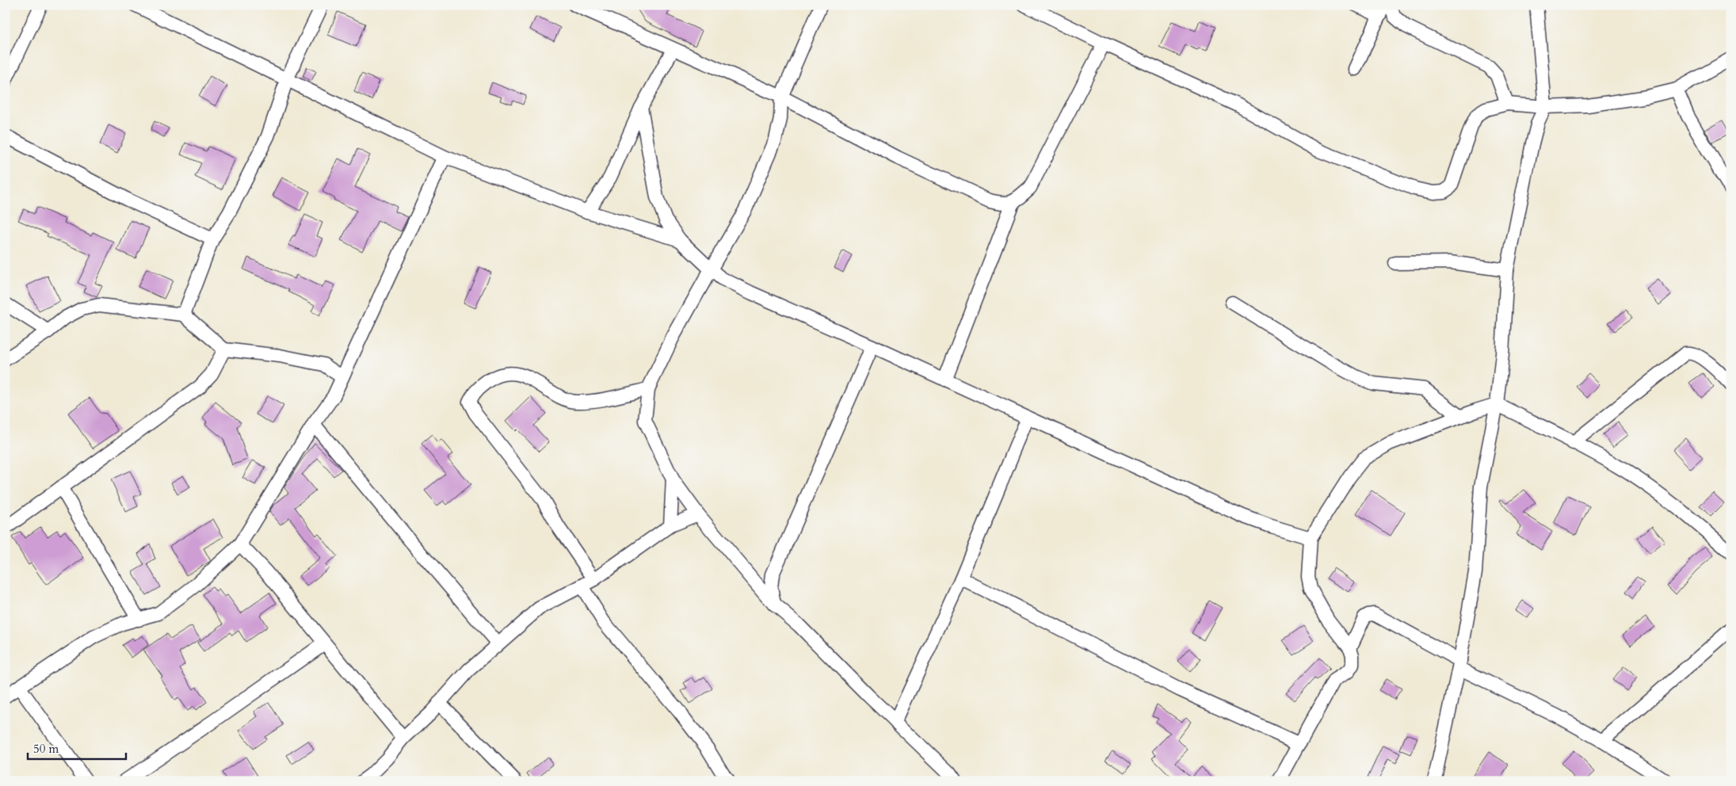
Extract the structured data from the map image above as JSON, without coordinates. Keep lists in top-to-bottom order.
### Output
{
  "scale_bar": "50 m"
}
